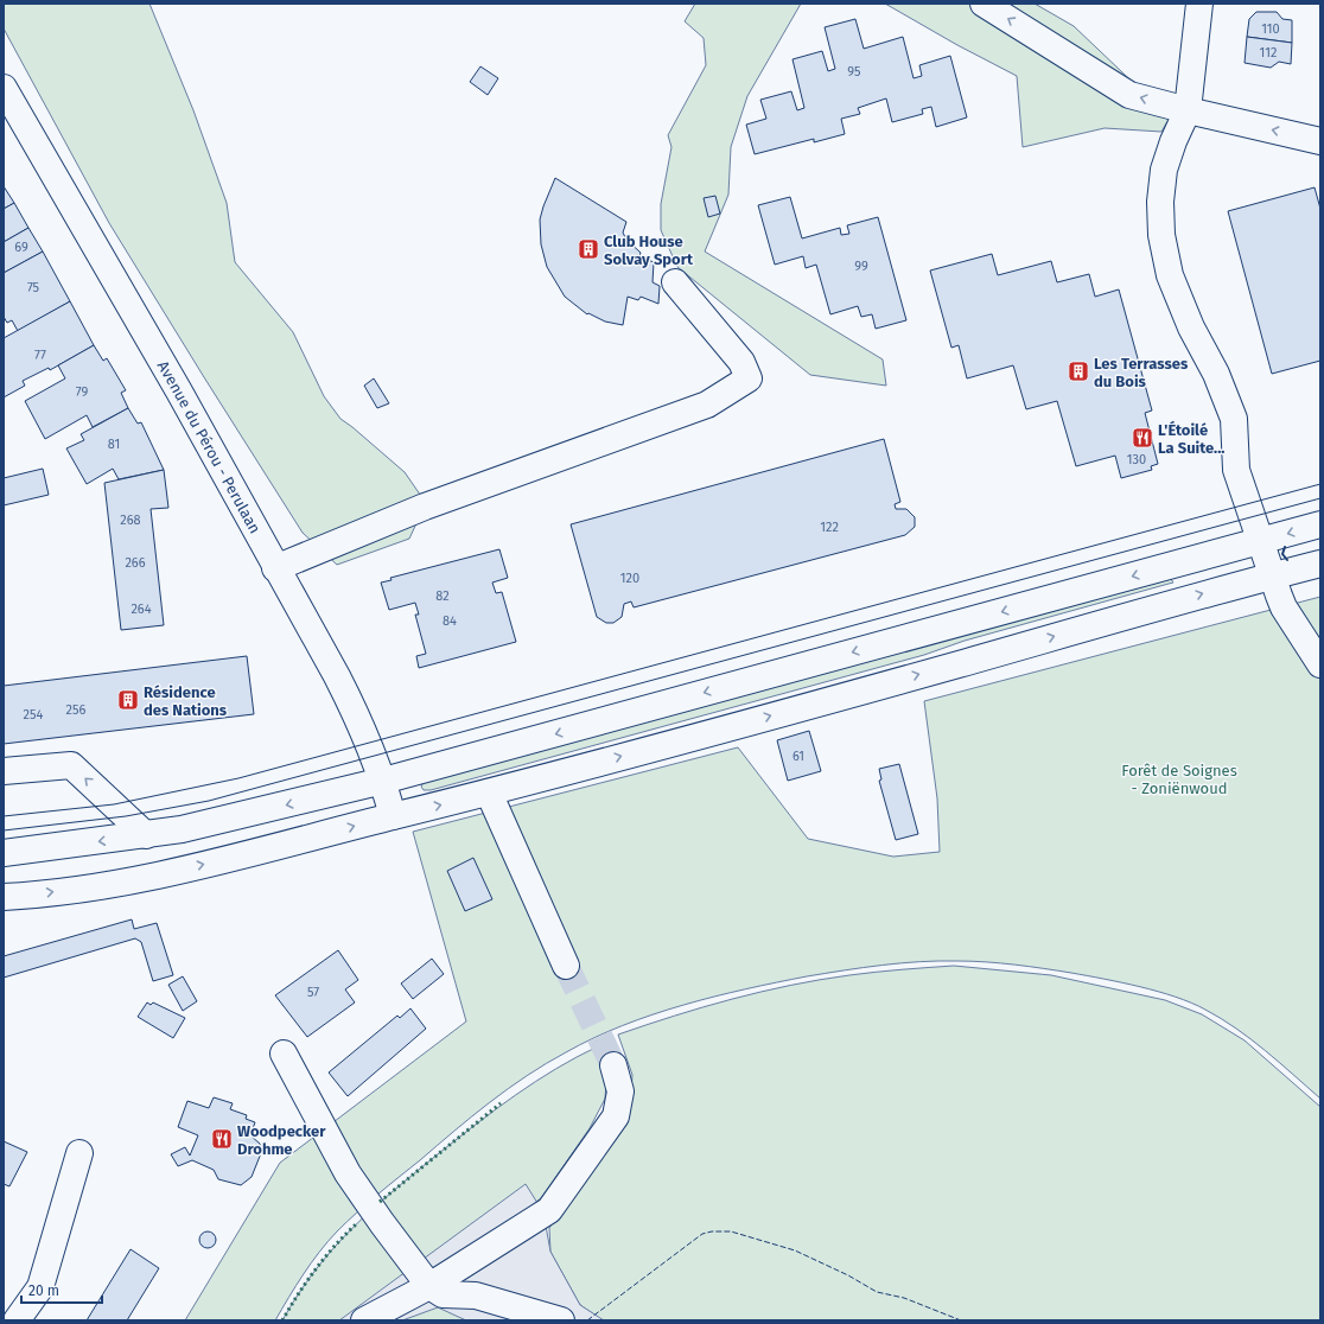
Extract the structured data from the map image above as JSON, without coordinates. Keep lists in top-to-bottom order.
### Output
{
  "streets": {
    "main road": ["Avenue du Pérou - Perulaan"]
  },
  "parks": ["Forêt de Soignes - Zoniënwoud"],
  "places": {
    "building": ["Club House Solvay Sport", "Les Terrasses du Bois", "Résidence des Nations"],
    "restaurant": ["L'Étoilé La Suite...", "Woodpecker Drohme"]
  },
  "house_numbers": [
    "110",
    "112",
    "95",
    "69",
    "99",
    "75",
    "77",
    "79",
    "81",
    "130",
    "268",
    "122",
    "266",
    "120",
    "82",
    "264",
    "84",
    "256",
    "254",
    "61",
    "57"
  ],
  "scale_bar": "20 m"
}
